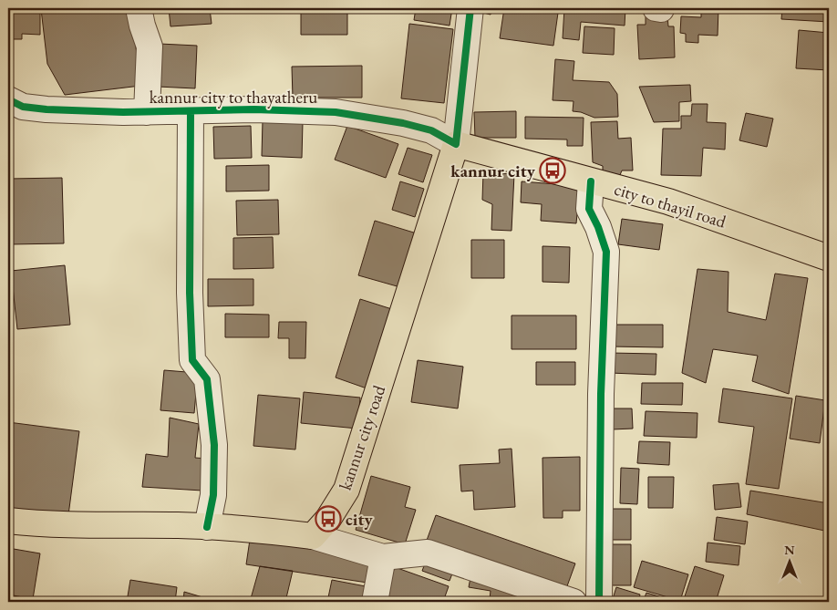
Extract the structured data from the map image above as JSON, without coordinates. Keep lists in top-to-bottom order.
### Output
{
  "streets": {
    "main road": ["city to thayil road", "kannur city road"],
    "street": ["kannur city to thayatheru"]
  },
  "crossings": [
    ["kannur city to thayatheru", "city to thayil road"],
    ["kannur city to thayatheru", "kannur city road"],
    ["city to thayil road", "kannur city road"]
  ],
  "places": {
    "bus stop": ["kannur city", "city"]
  },
  "north": "top"
}
